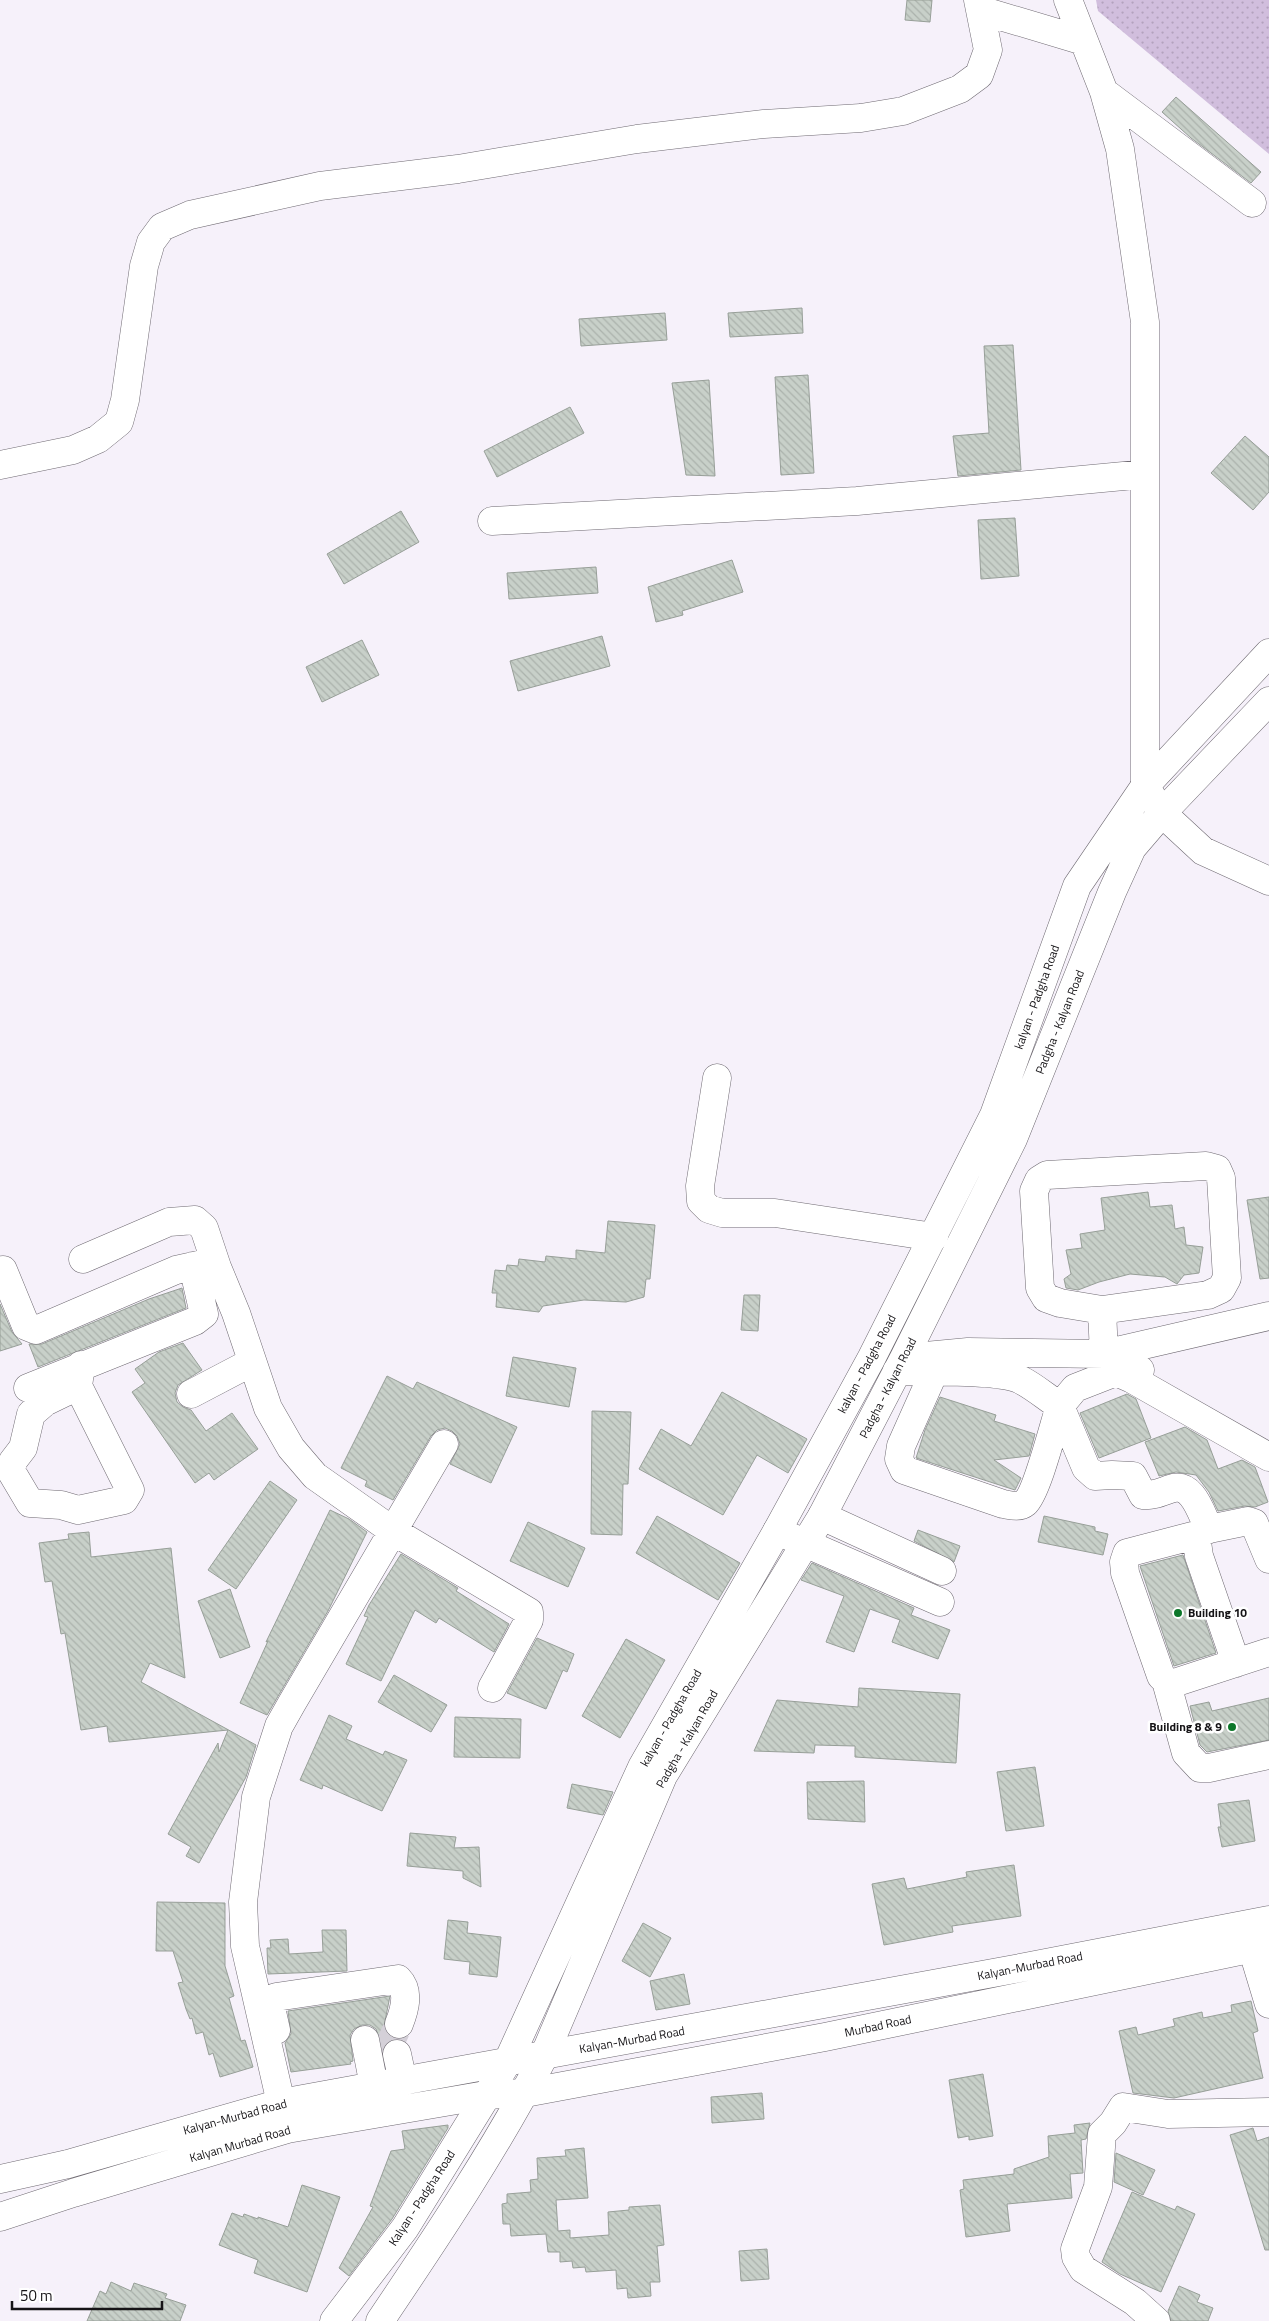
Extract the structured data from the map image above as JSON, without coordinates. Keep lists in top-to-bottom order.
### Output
{
  "streets": {
    "main road": [
      "kalyan - Padgha Road",
      "Padgha - Kalyan Road",
      "Kalyan-Murbad Road",
      "Murbad Road",
      "Kalyan Murbad Road",
      "Kalyan - Padgha Road"
    ]
  },
  "crossings": [
    ["kalyan - Padgha Road", "Padgha - Kalyan Road"],
    ["kalyan - Padgha Road", "Kalyan-Murbad Road"],
    ["kalyan - Padgha Road", "Murbad Road"],
    ["kalyan - Padgha Road", "Kalyan Murbad Road"],
    ["kalyan - Padgha Road", "Kalyan - Padgha Road"],
    ["Padgha - Kalyan Road", "Kalyan-Murbad Road"],
    ["Padgha - Kalyan Road", "Murbad Road"],
    ["Murbad Road", "Kalyan Murbad Road"],
    ["Murbad Road", "Kalyan - Padgha Road"],
    ["Kalyan Murbad Road", "Kalyan - Padgha Road"]
  ],
  "places": ["Building 10", "Building 8 & 9"],
  "scale_bar": "50 m"
}
